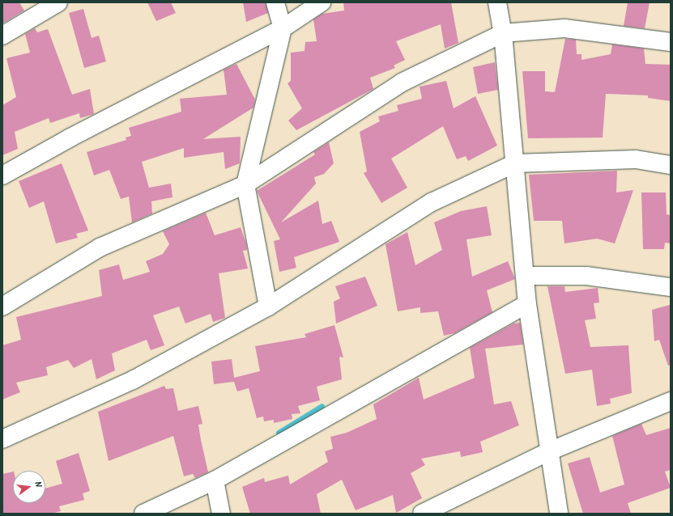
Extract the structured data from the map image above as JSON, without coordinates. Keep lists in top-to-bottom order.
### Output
{
  "north": "right"
}
